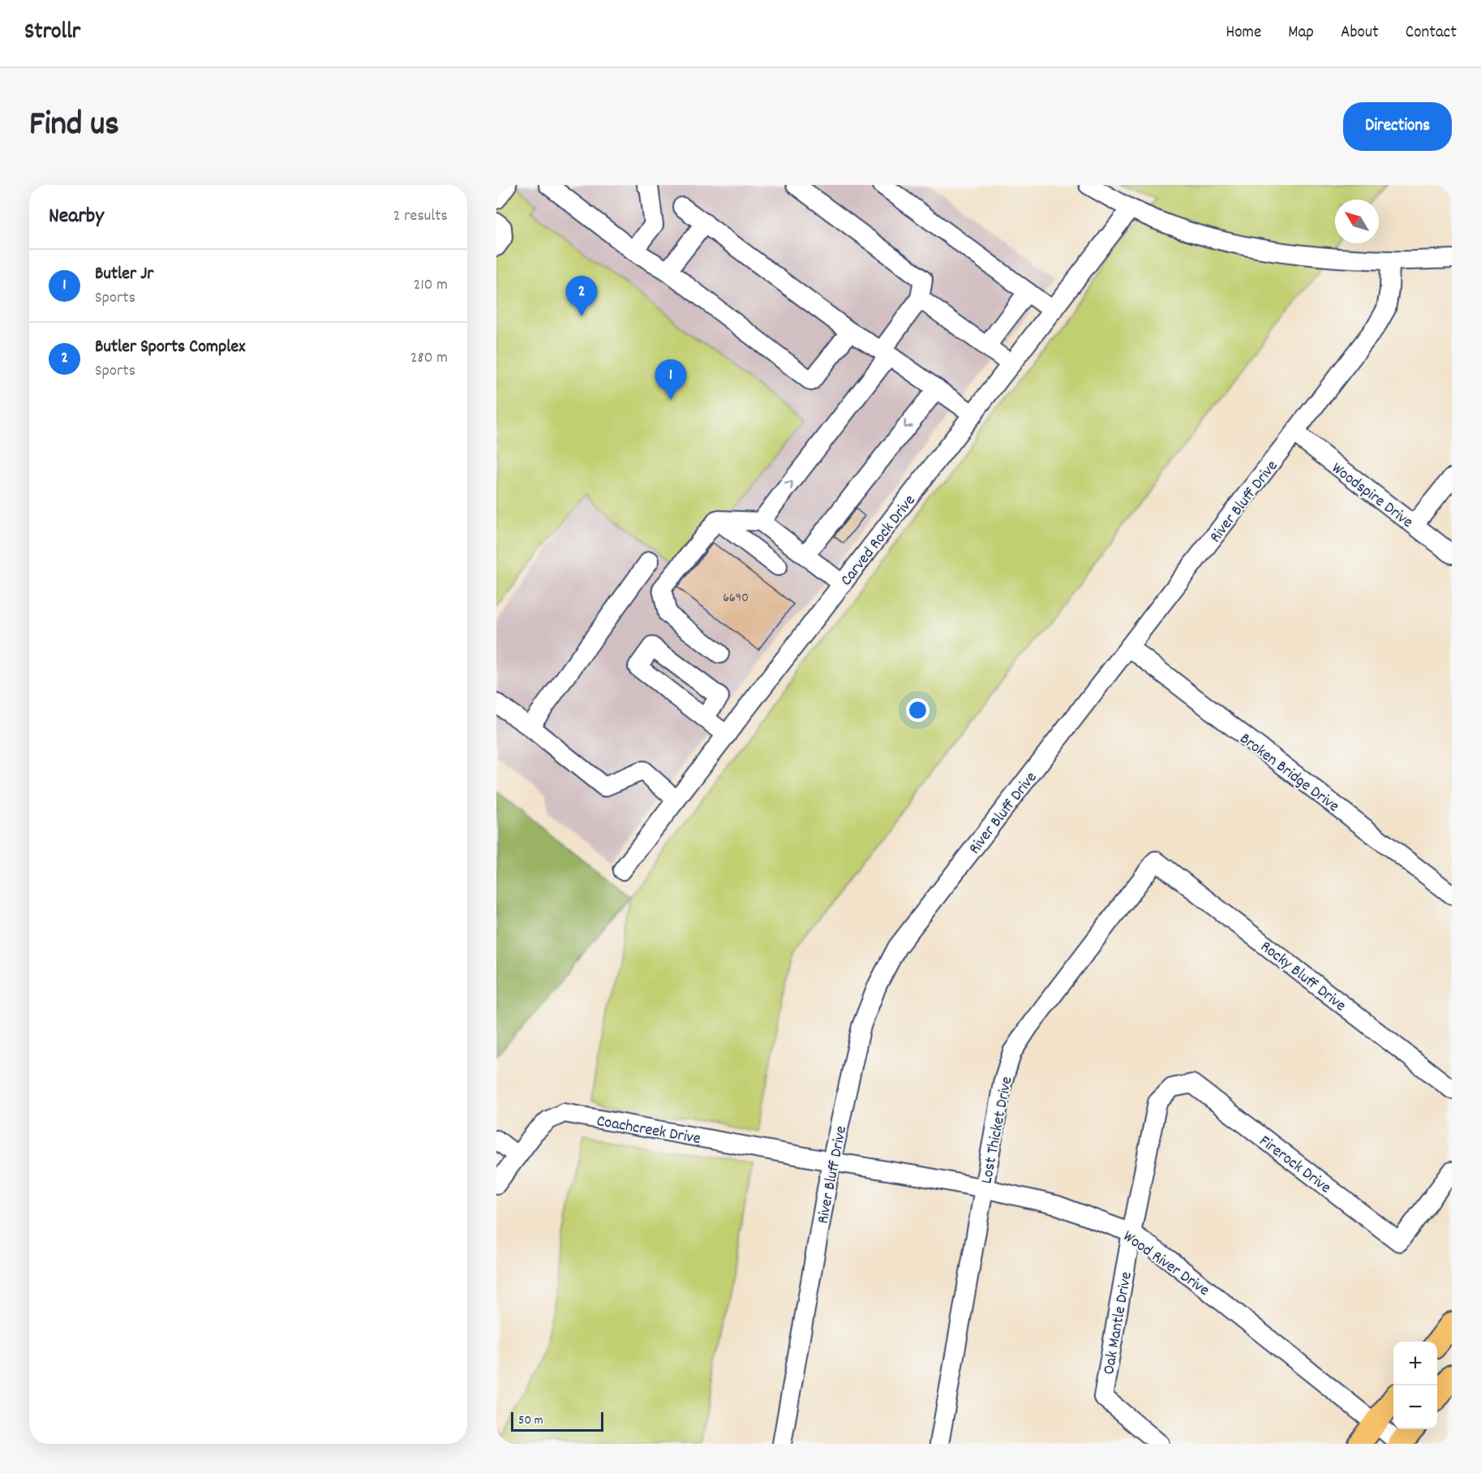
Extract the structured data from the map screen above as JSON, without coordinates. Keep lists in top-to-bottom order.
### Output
{
  "streets": {
    "street": [
      "Woodspire Drive",
      "River Bluff Drive",
      "Carved Rock Drive",
      "Broken Bridge Drive",
      "Rocky Bluff Drive",
      "Coachcreek Drive",
      "Lost Thicket Drive",
      "Firerock Drive",
      "Wood River Drive",
      "Oak Mantle Drive"
    ]
  },
  "crossings": [
    ["Woodspire Drive", "River Bluff Drive"],
    ["River Bluff Drive", "Broken Bridge Drive"],
    ["River Bluff Drive", "Coachcreek Drive"],
    ["River Bluff Drive", "Wood River Drive"],
    ["Rocky Bluff Drive", "Lost Thicket Drive"],
    ["Coachcreek Drive", "Wood River Drive"],
    ["Lost Thicket Drive", "Wood River Drive"],
    ["Firerock Drive", "Oak Mantle Drive"],
    ["Wood River Drive", "Oak Mantle Drive"]
  ],
  "house_numbers": ["6690"],
  "scale_bar": "50 m",
  "north": "top left",
  "page": {
    "header": "Strollr",
    "nav": [
      "Home",
      "Map",
      "About",
      "Contact"
    ],
    "title": "Find us",
    "buttons": "Directions",
    "heading": ["Nearby", "2 results"],
    "list": [
      {
        "mark": "1",
        "name": "Butler Jr",
        "note": "Sports",
        "value": "210 m"
      },
      {
        "mark": "2",
        "name": "Butler Sports Complex",
        "note": "Sports",
        "value": "280 m"
      }
    ],
    "pins": ["2", "1"],
    "map_buttons": ["+", "−"],
    "scale": "50 m"
  }
}
